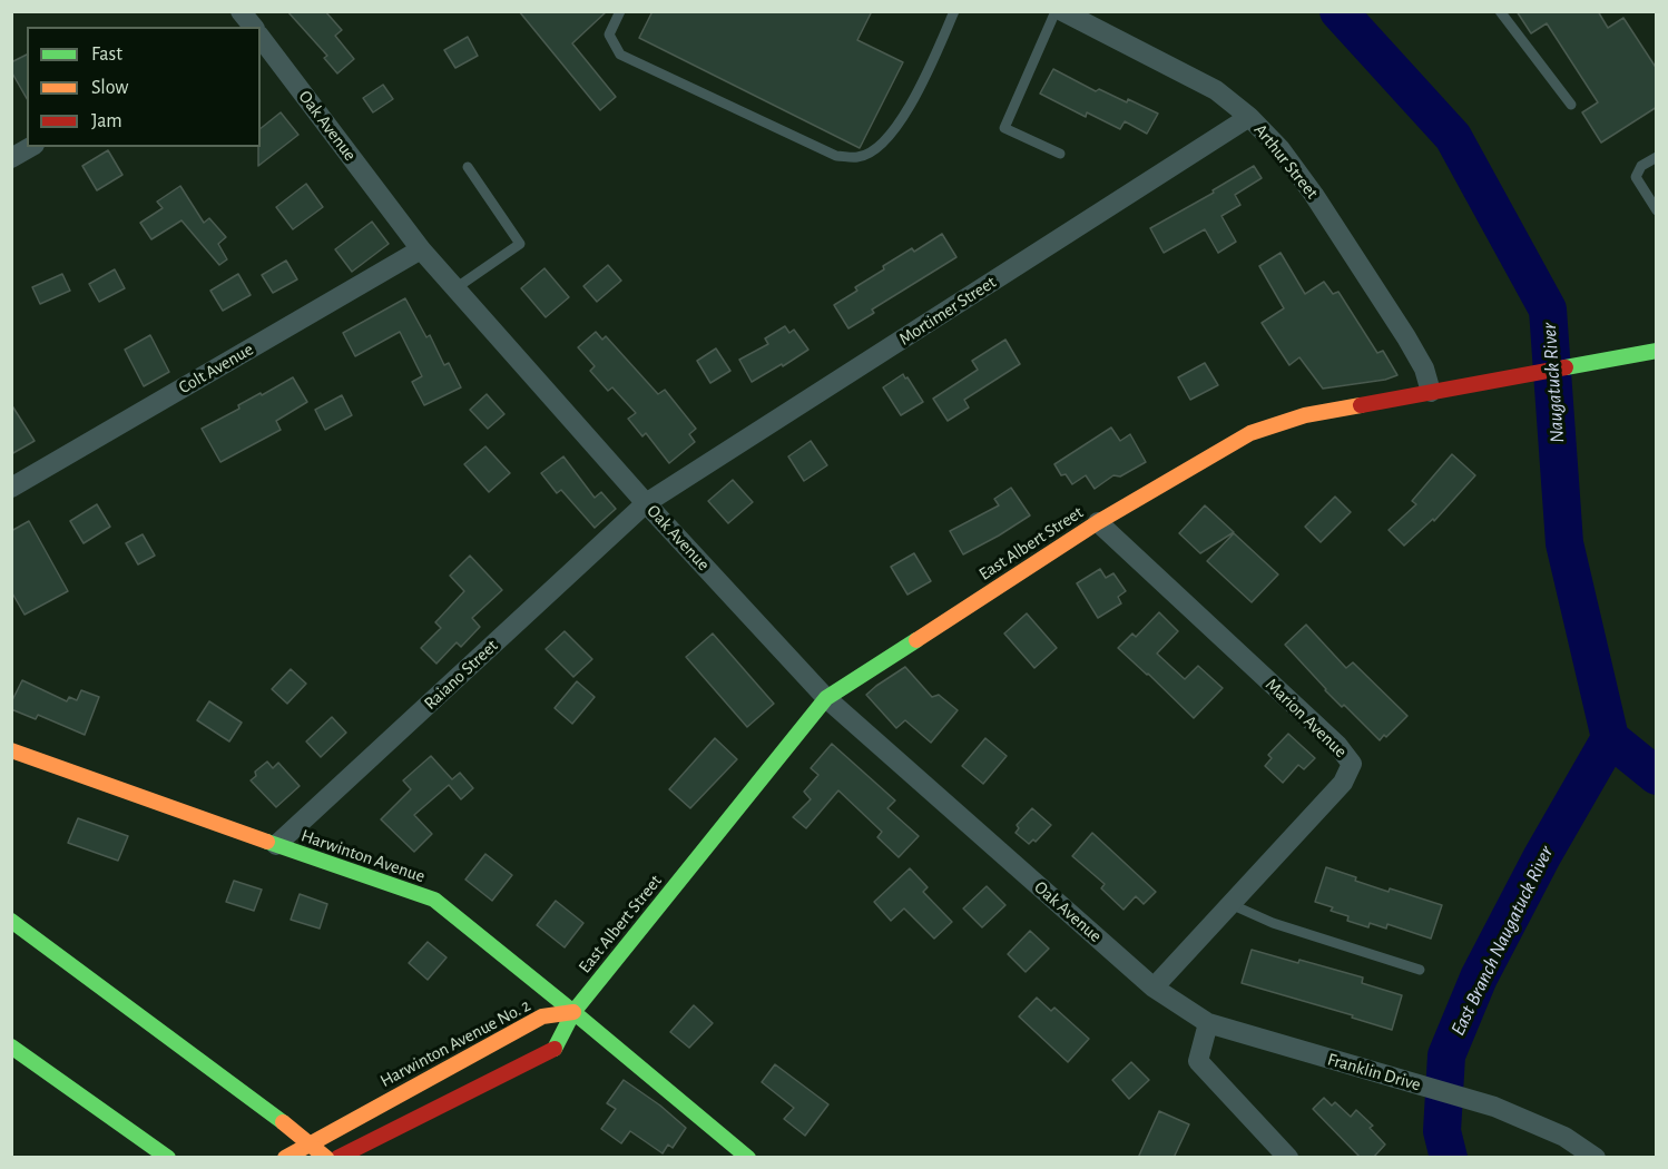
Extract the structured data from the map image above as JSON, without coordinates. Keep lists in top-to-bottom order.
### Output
{
  "streets": {
    "main road": ["East Albert Street", "Harwinton Avenue", "Harwinton Avenue No. 2"],
    "street": [
      "Oak Avenue",
      "Arthur Street",
      "Mortimer Street",
      "Colt Avenue",
      "Raiano Street",
      "Marion Avenue",
      "Franklin Drive"
    ]
  },
  "crossings": [
    ["Oak Avenue", "Mortimer Street"],
    ["Oak Avenue", "Colt Avenue"],
    ["Oak Avenue", "East Albert Street"],
    ["Oak Avenue", "Raiano Street"],
    ["Oak Avenue", "Marion Avenue"],
    ["Oak Avenue", "Franklin Drive"],
    ["Arthur Street", "Mortimer Street"],
    ["Arthur Street", "East Albert Street"],
    ["Mortimer Street", "Raiano Street"],
    ["East Albert Street", "Marion Avenue"],
    ["East Albert Street", "Harwinton Avenue"],
    ["East Albert Street", "Harwinton Avenue No. 2"],
    ["Raiano Street", "Harwinton Avenue"],
    ["Marion Avenue", "Franklin Drive"],
    ["Harwinton Avenue", "Harwinton Avenue No. 2"]
  ],
  "water": ["Naugatuck River", "East Branch Naugatuck River"],
  "legend": ["Fast", "Slow", "Jam"]
}
